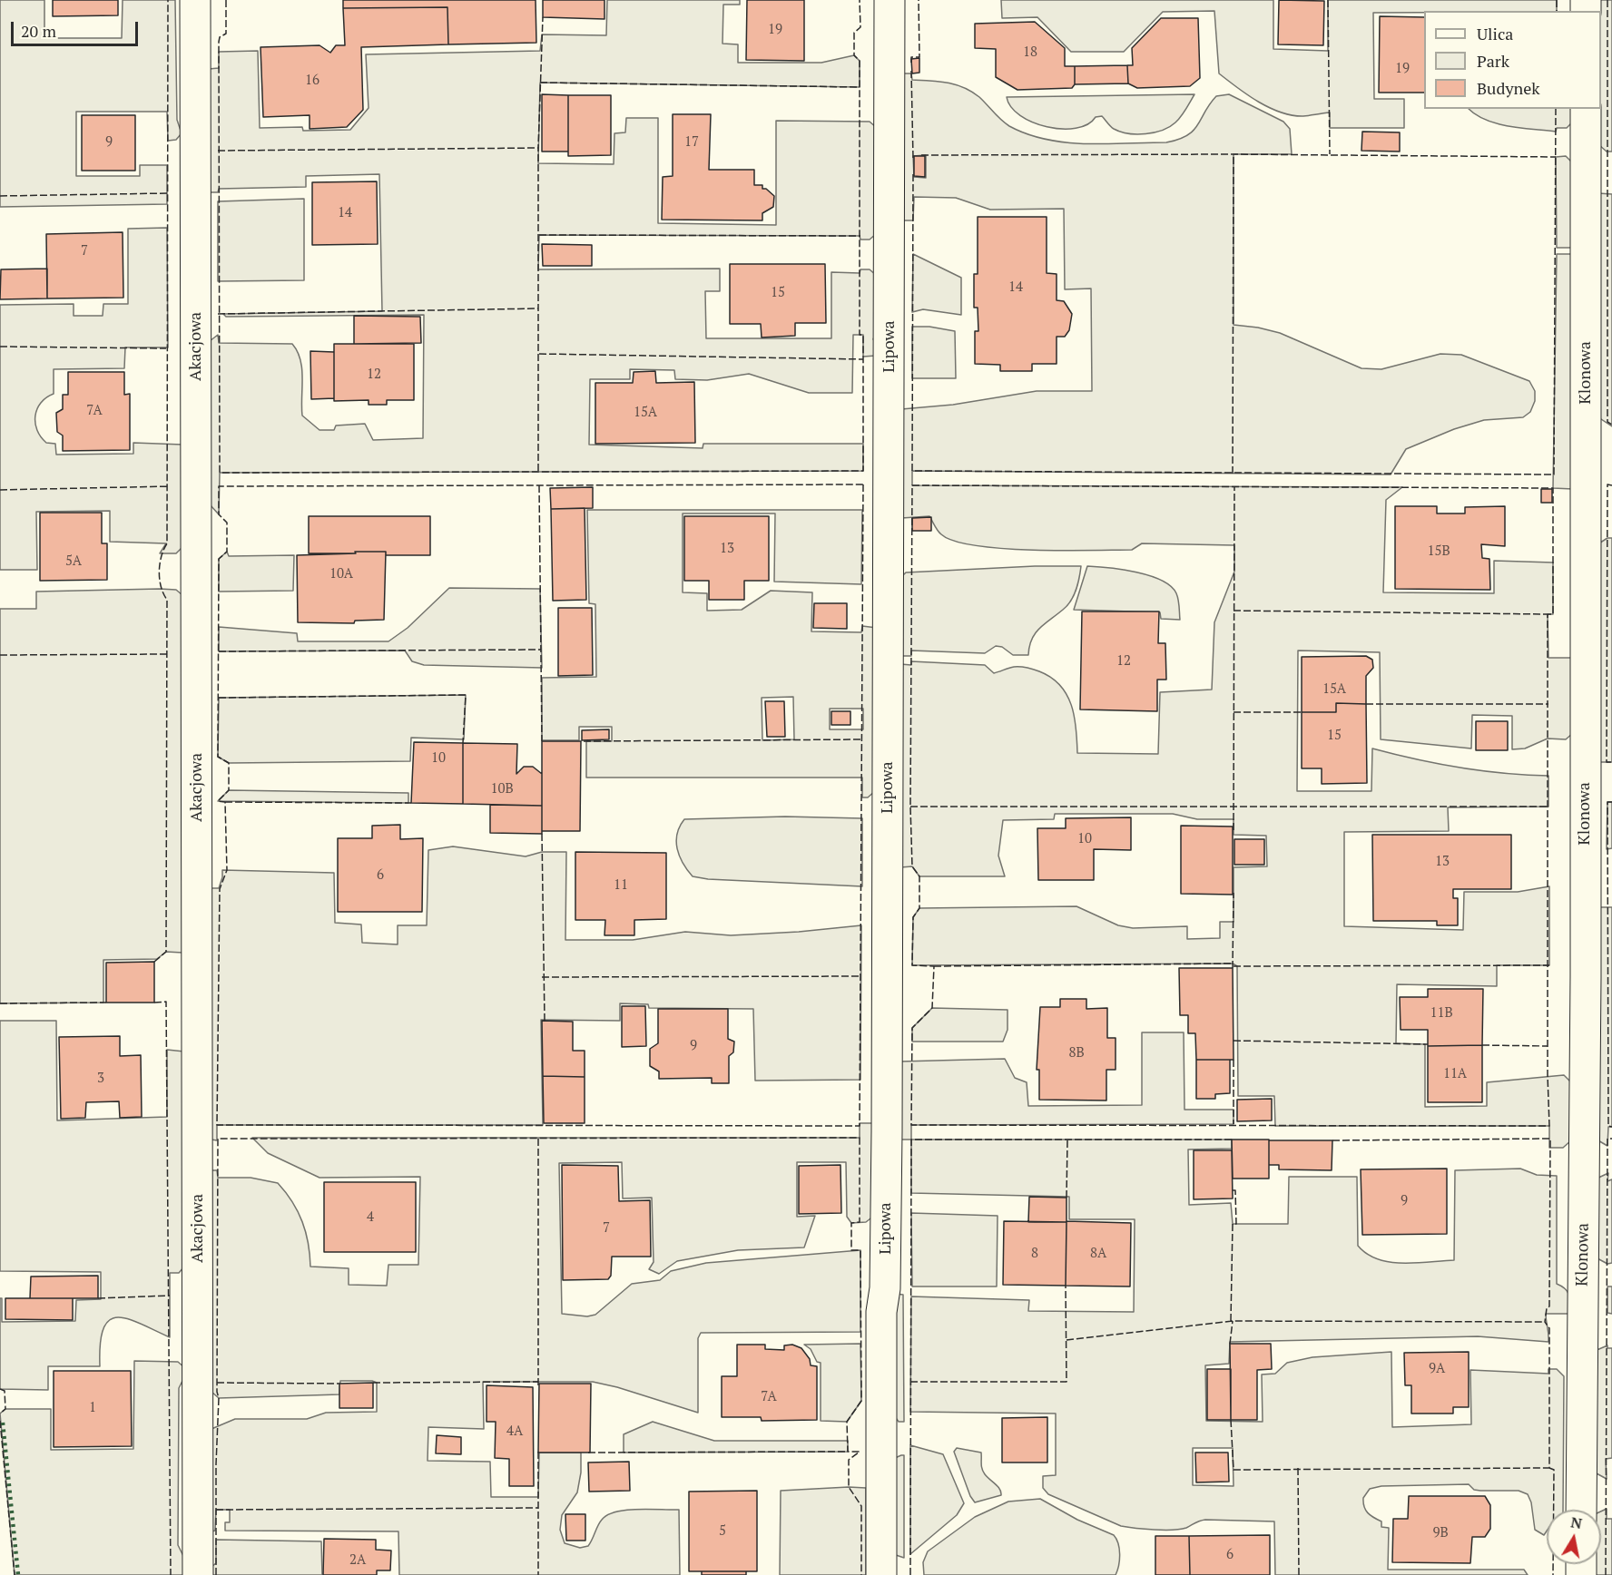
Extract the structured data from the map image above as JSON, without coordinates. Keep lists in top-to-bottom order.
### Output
{
  "streets": {
    "street": ["Akacjowa", "Lipowa", "Klonowa"]
  },
  "house_numbers": [
    "19",
    "18",
    "19",
    "16",
    "9",
    "17",
    "14",
    "7",
    "14",
    "15",
    "12",
    "7A",
    "15A",
    "13",
    "15B",
    "5A",
    "10A",
    "12",
    "15A",
    "15",
    "10",
    "10B",
    "10",
    "13",
    "6",
    "11",
    "11B",
    "9",
    "8B",
    "11A",
    "3",
    "9",
    "4",
    "7",
    "8",
    "8A",
    "9A",
    "7A",
    "1",
    "4A",
    "5",
    "9B",
    "6",
    "2A"
  ],
  "legend": ["Ulica", "Park", "Budynek"],
  "scale_bar": "20 m",
  "north": "top"
}
